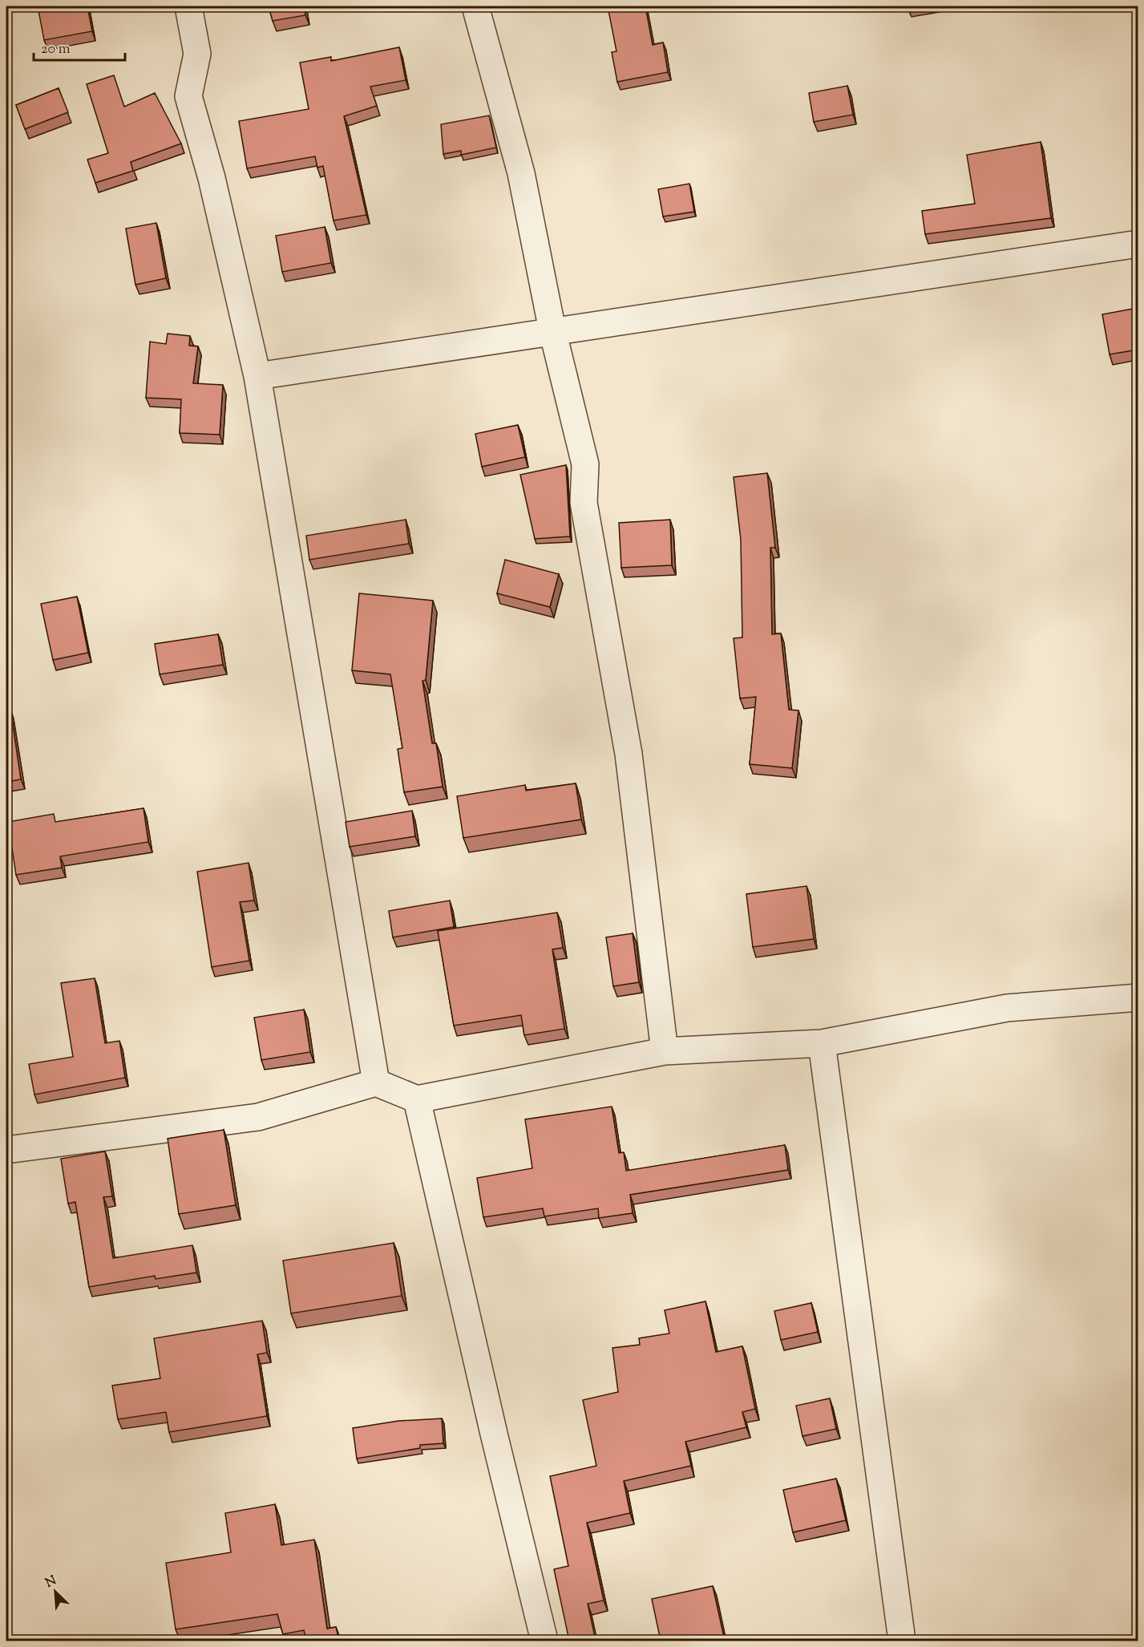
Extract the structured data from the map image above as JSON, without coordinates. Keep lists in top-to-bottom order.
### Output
{
  "scale_bar": "20 m",
  "north": "top left"
}
